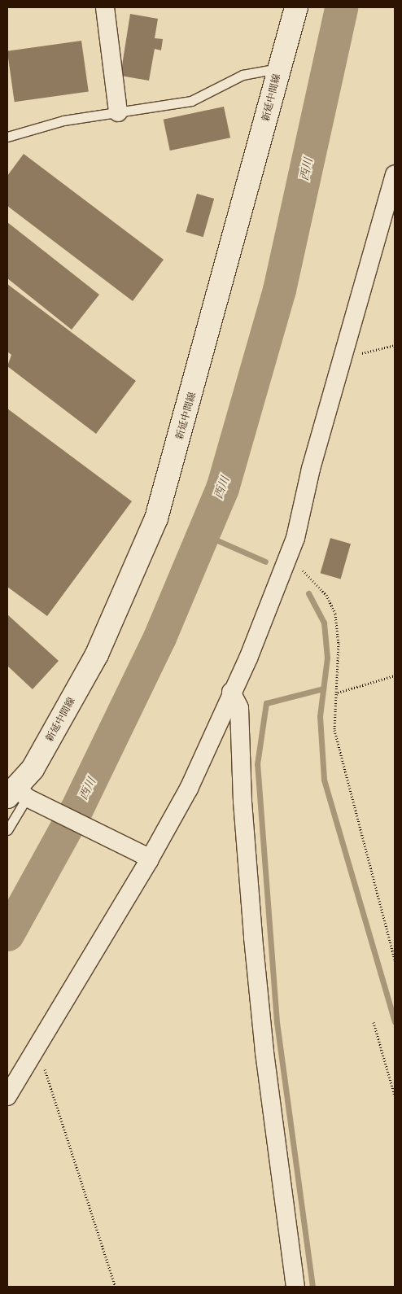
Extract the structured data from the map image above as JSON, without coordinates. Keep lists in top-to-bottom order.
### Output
{
  "streets": {
    "main road": ["新延中間線"]
  },
  "water": ["西川"]
}
